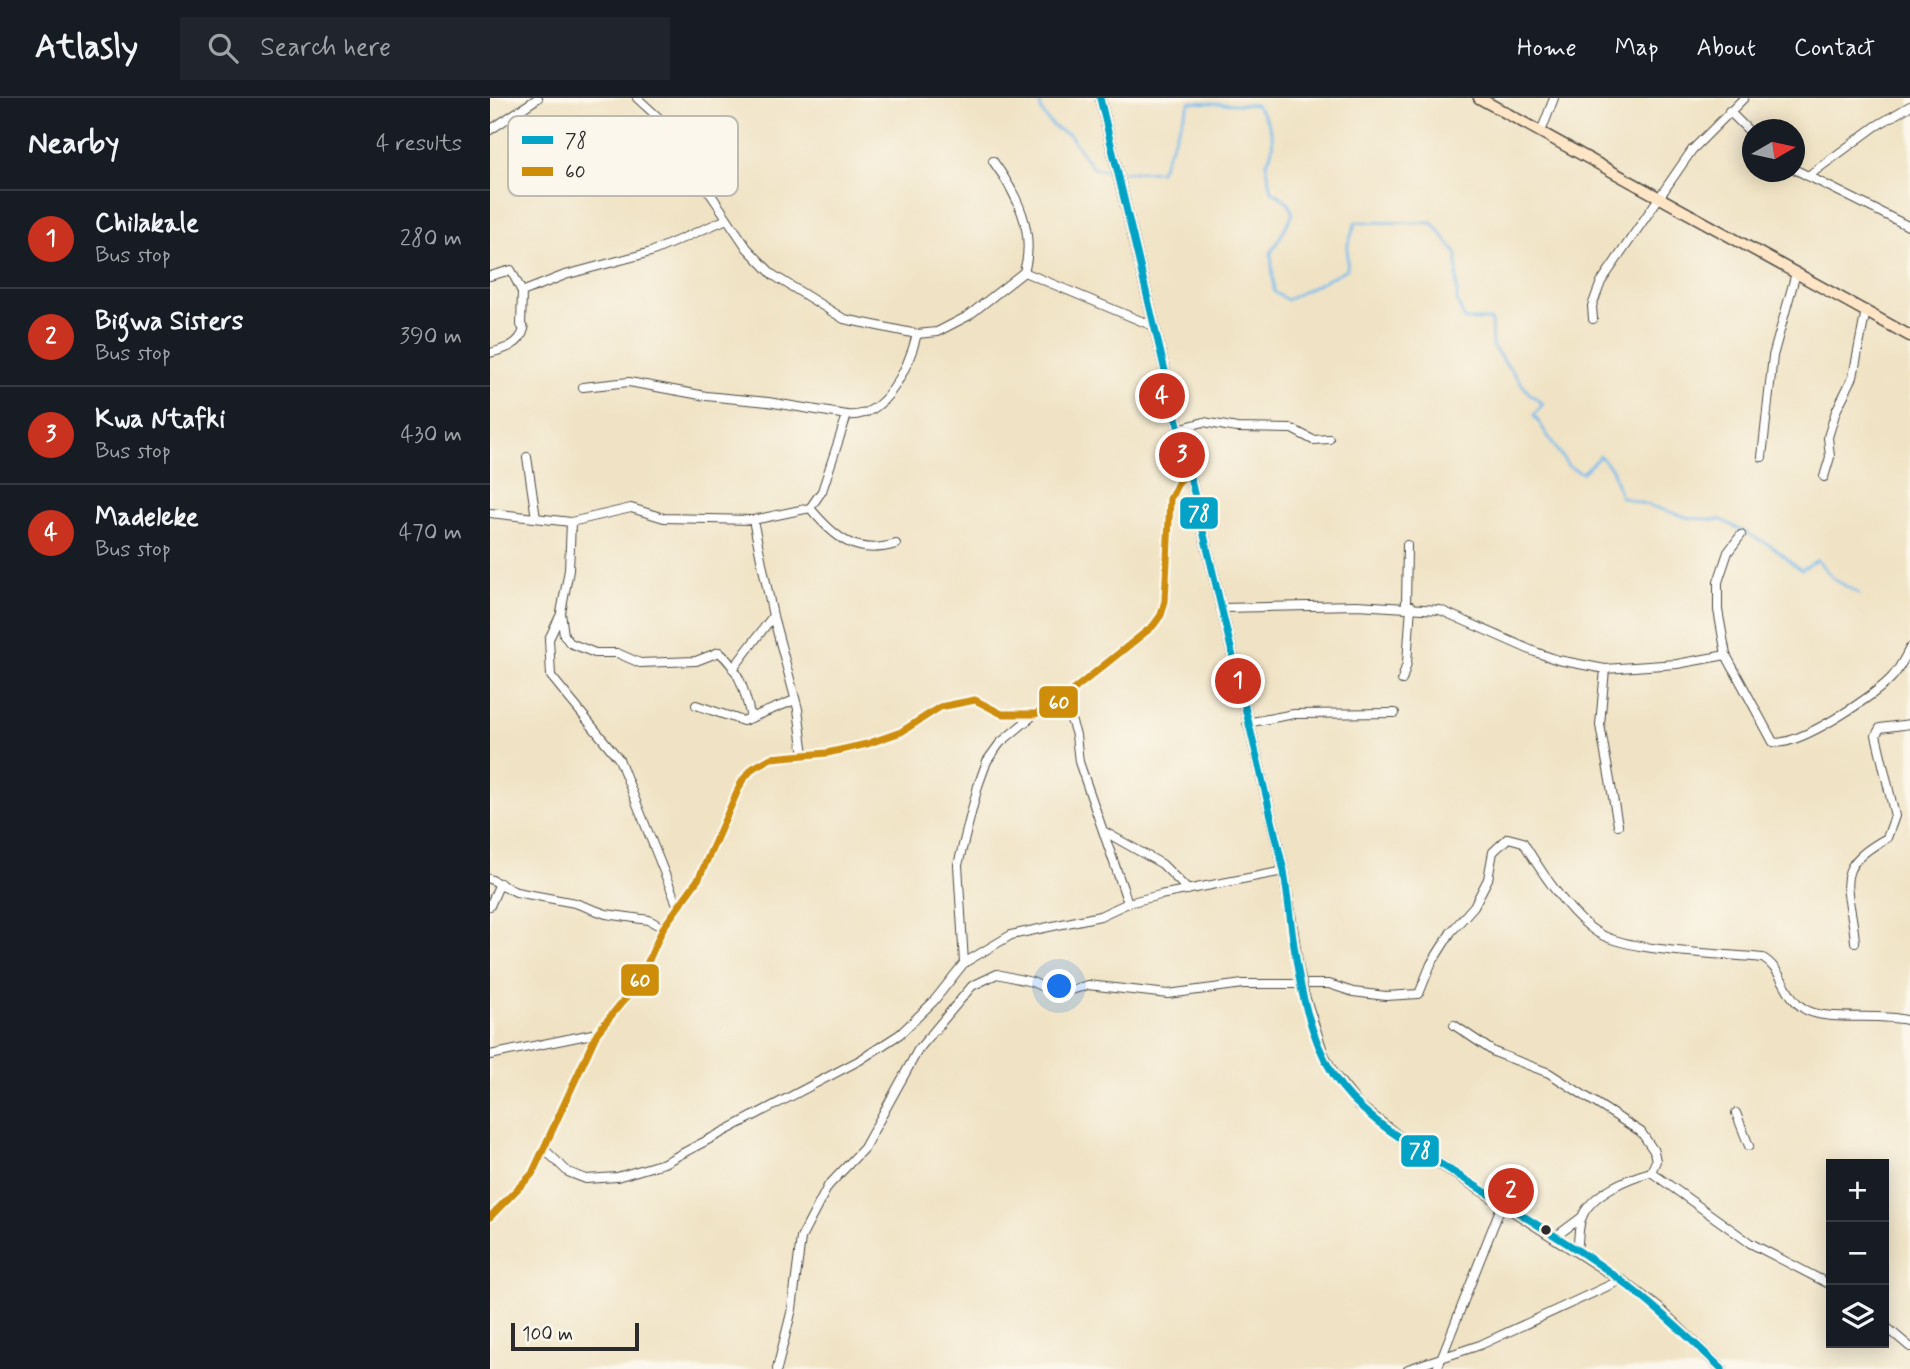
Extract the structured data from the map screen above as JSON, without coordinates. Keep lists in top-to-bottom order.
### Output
{
  "lines": ["transit line 78", "transit line 60"],
  "legend": ["78", "60"],
  "scale_bar": "100 m",
  "north": "right",
  "page": {
    "header": "Atlasly",
    "search": "Search here",
    "nav": [
      "Home",
      "Map",
      "About",
      "Contact"
    ],
    "heading": ["Nearby", "4 results"],
    "list": [
      {
        "mark": "1",
        "name": "Chilakale",
        "note": "Bus stop",
        "value": "280 m"
      },
      {
        "mark": "2",
        "name": "Bigwa Sisters",
        "note": "Bus stop",
        "value": "390 m"
      },
      {
        "mark": "3",
        "name": "Kwa Ntafki",
        "note": "Bus stop",
        "value": "430 m"
      },
      {
        "mark": "4",
        "name": "Madeleke",
        "note": "Bus stop",
        "value": "470 m"
      }
    ],
    "pins": [
      "4",
      "3",
      "1",
      "2"
    ],
    "map_buttons": ["+", "−"],
    "scale": "100 m"
  }
}
